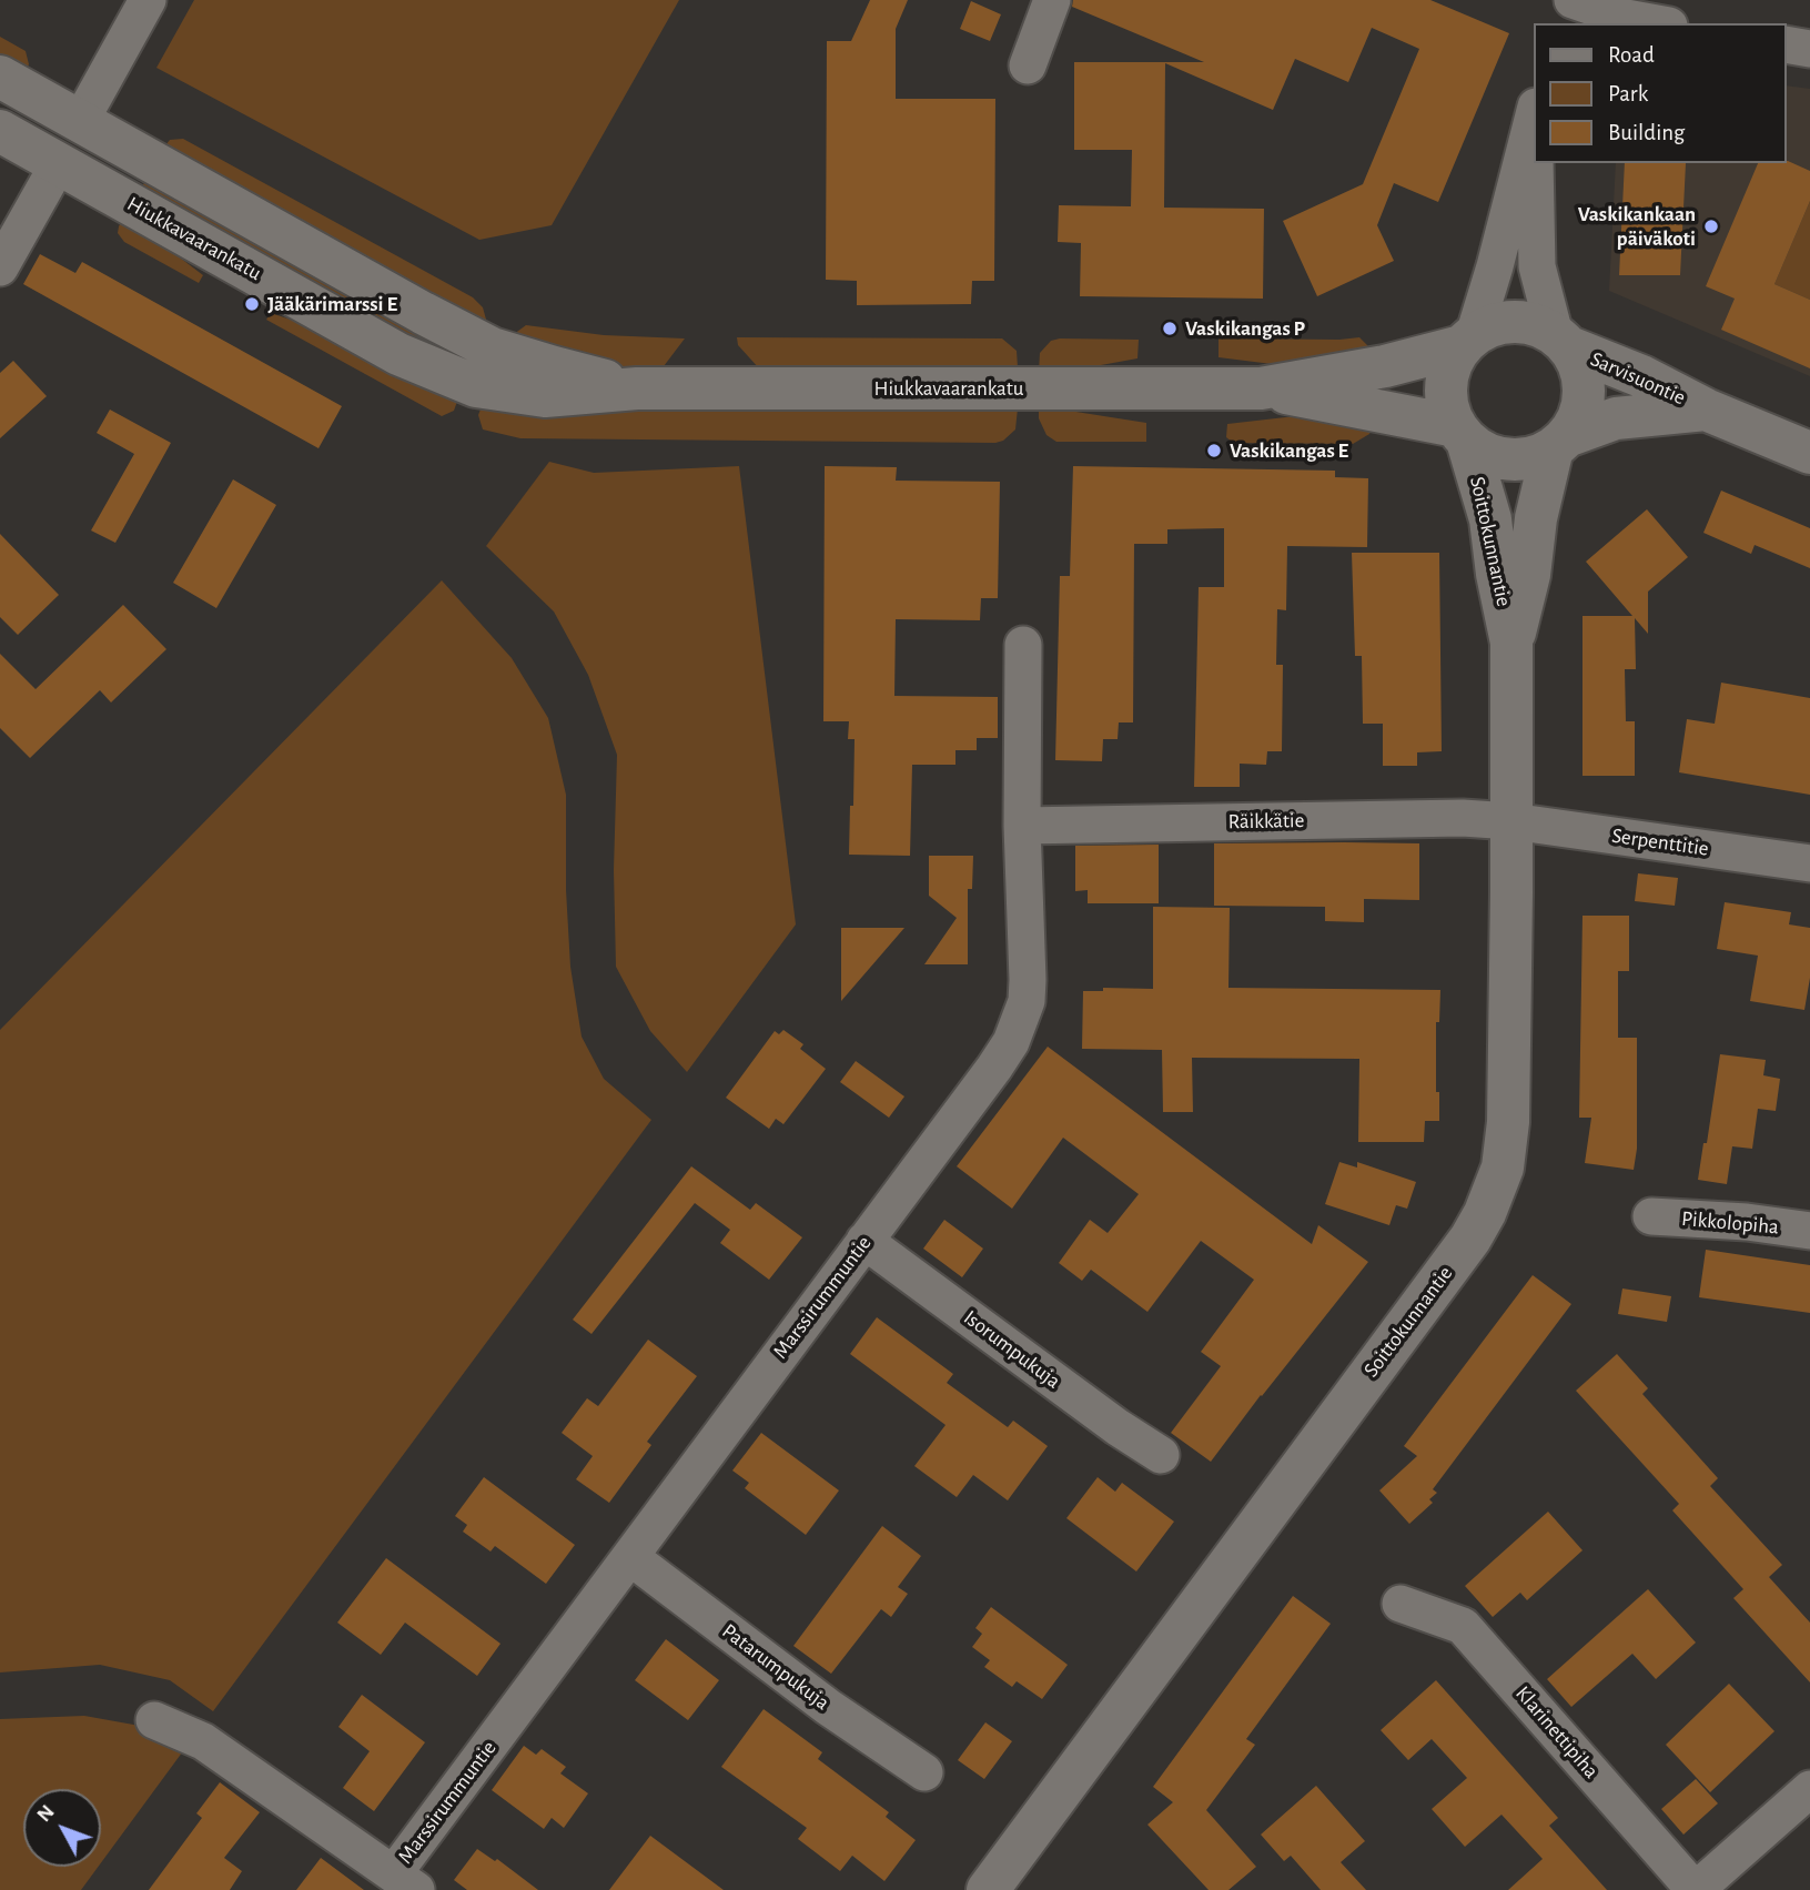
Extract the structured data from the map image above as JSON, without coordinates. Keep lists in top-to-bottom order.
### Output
{
  "streets": {
    "street": [
      "Hiukkavaarankatu",
      "Sarvisuontie",
      "Soittokunnantie",
      "Räikkätie",
      "Serpenttitie",
      "Pikkolopiha",
      "Marssirummuntie",
      "Isorumpukuja",
      "Patarumpukuja",
      "Klarinettipiha"
    ]
  },
  "crossings": [
    ["Hiukkavaarankatu", "Sarvisuontie"],
    ["Hiukkavaarankatu", "Soittokunnantie"],
    ["Sarvisuontie", "Soittokunnantie"],
    ["Soittokunnantie", "Räikkätie"],
    ["Soittokunnantie", "Serpenttitie"],
    ["Räikkätie", "Serpenttitie"],
    ["Räikkätie", "Marssirummuntie"],
    ["Marssirummuntie", "Isorumpukuja"],
    ["Marssirummuntie", "Patarumpukuja"]
  ],
  "places": [
    "Vaskikankaan päiväkoti",
    "Jääkärimarssi E",
    "Vaskikangas P",
    "Vaskikangas E"
  ],
  "legend": ["Road", "Park", "Building"],
  "north": "top left"
}
